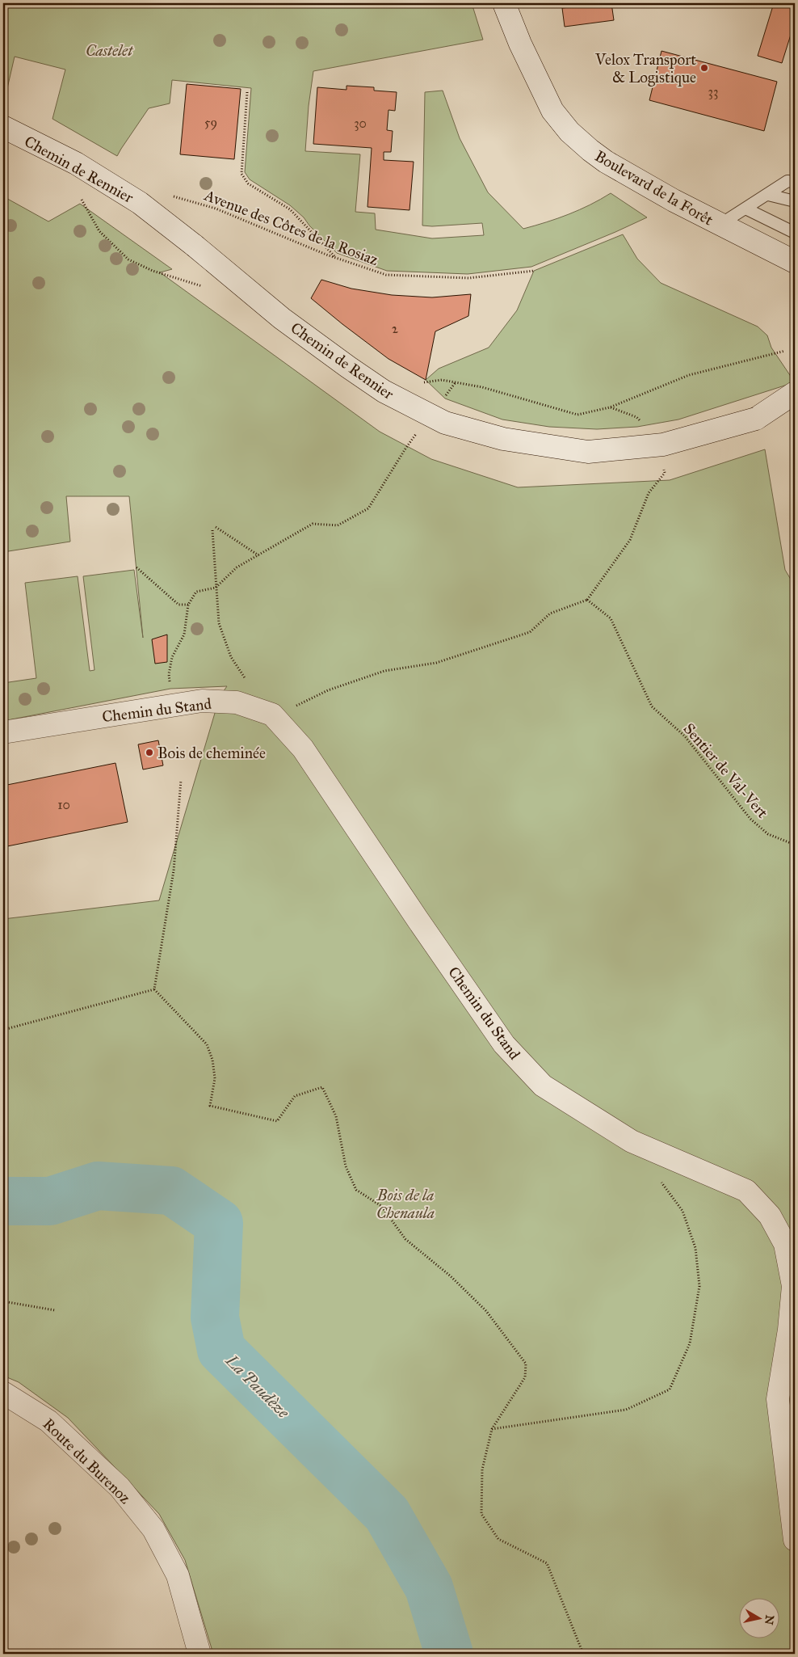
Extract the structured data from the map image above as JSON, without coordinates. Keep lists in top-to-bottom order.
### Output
{
  "streets": {
    "street": [
      "Chemin de Rennier",
      "Boulevard de la Forêt",
      "Chemin du Stand",
      "Route du Burenoz"
    ],
    "path": ["Avenue des Côtes de la Rosiaz", "Sentier de Val-Vert"]
  },
  "water": ["La Paudèze"],
  "parks": ["Castelet", "Bois de la Chenaula"],
  "places": ["Velox Transport & Logistique", "Bois de cheminée"],
  "house_numbers": [
    "33",
    "59",
    "30",
    "2",
    "10"
  ],
  "north": "right"
}
